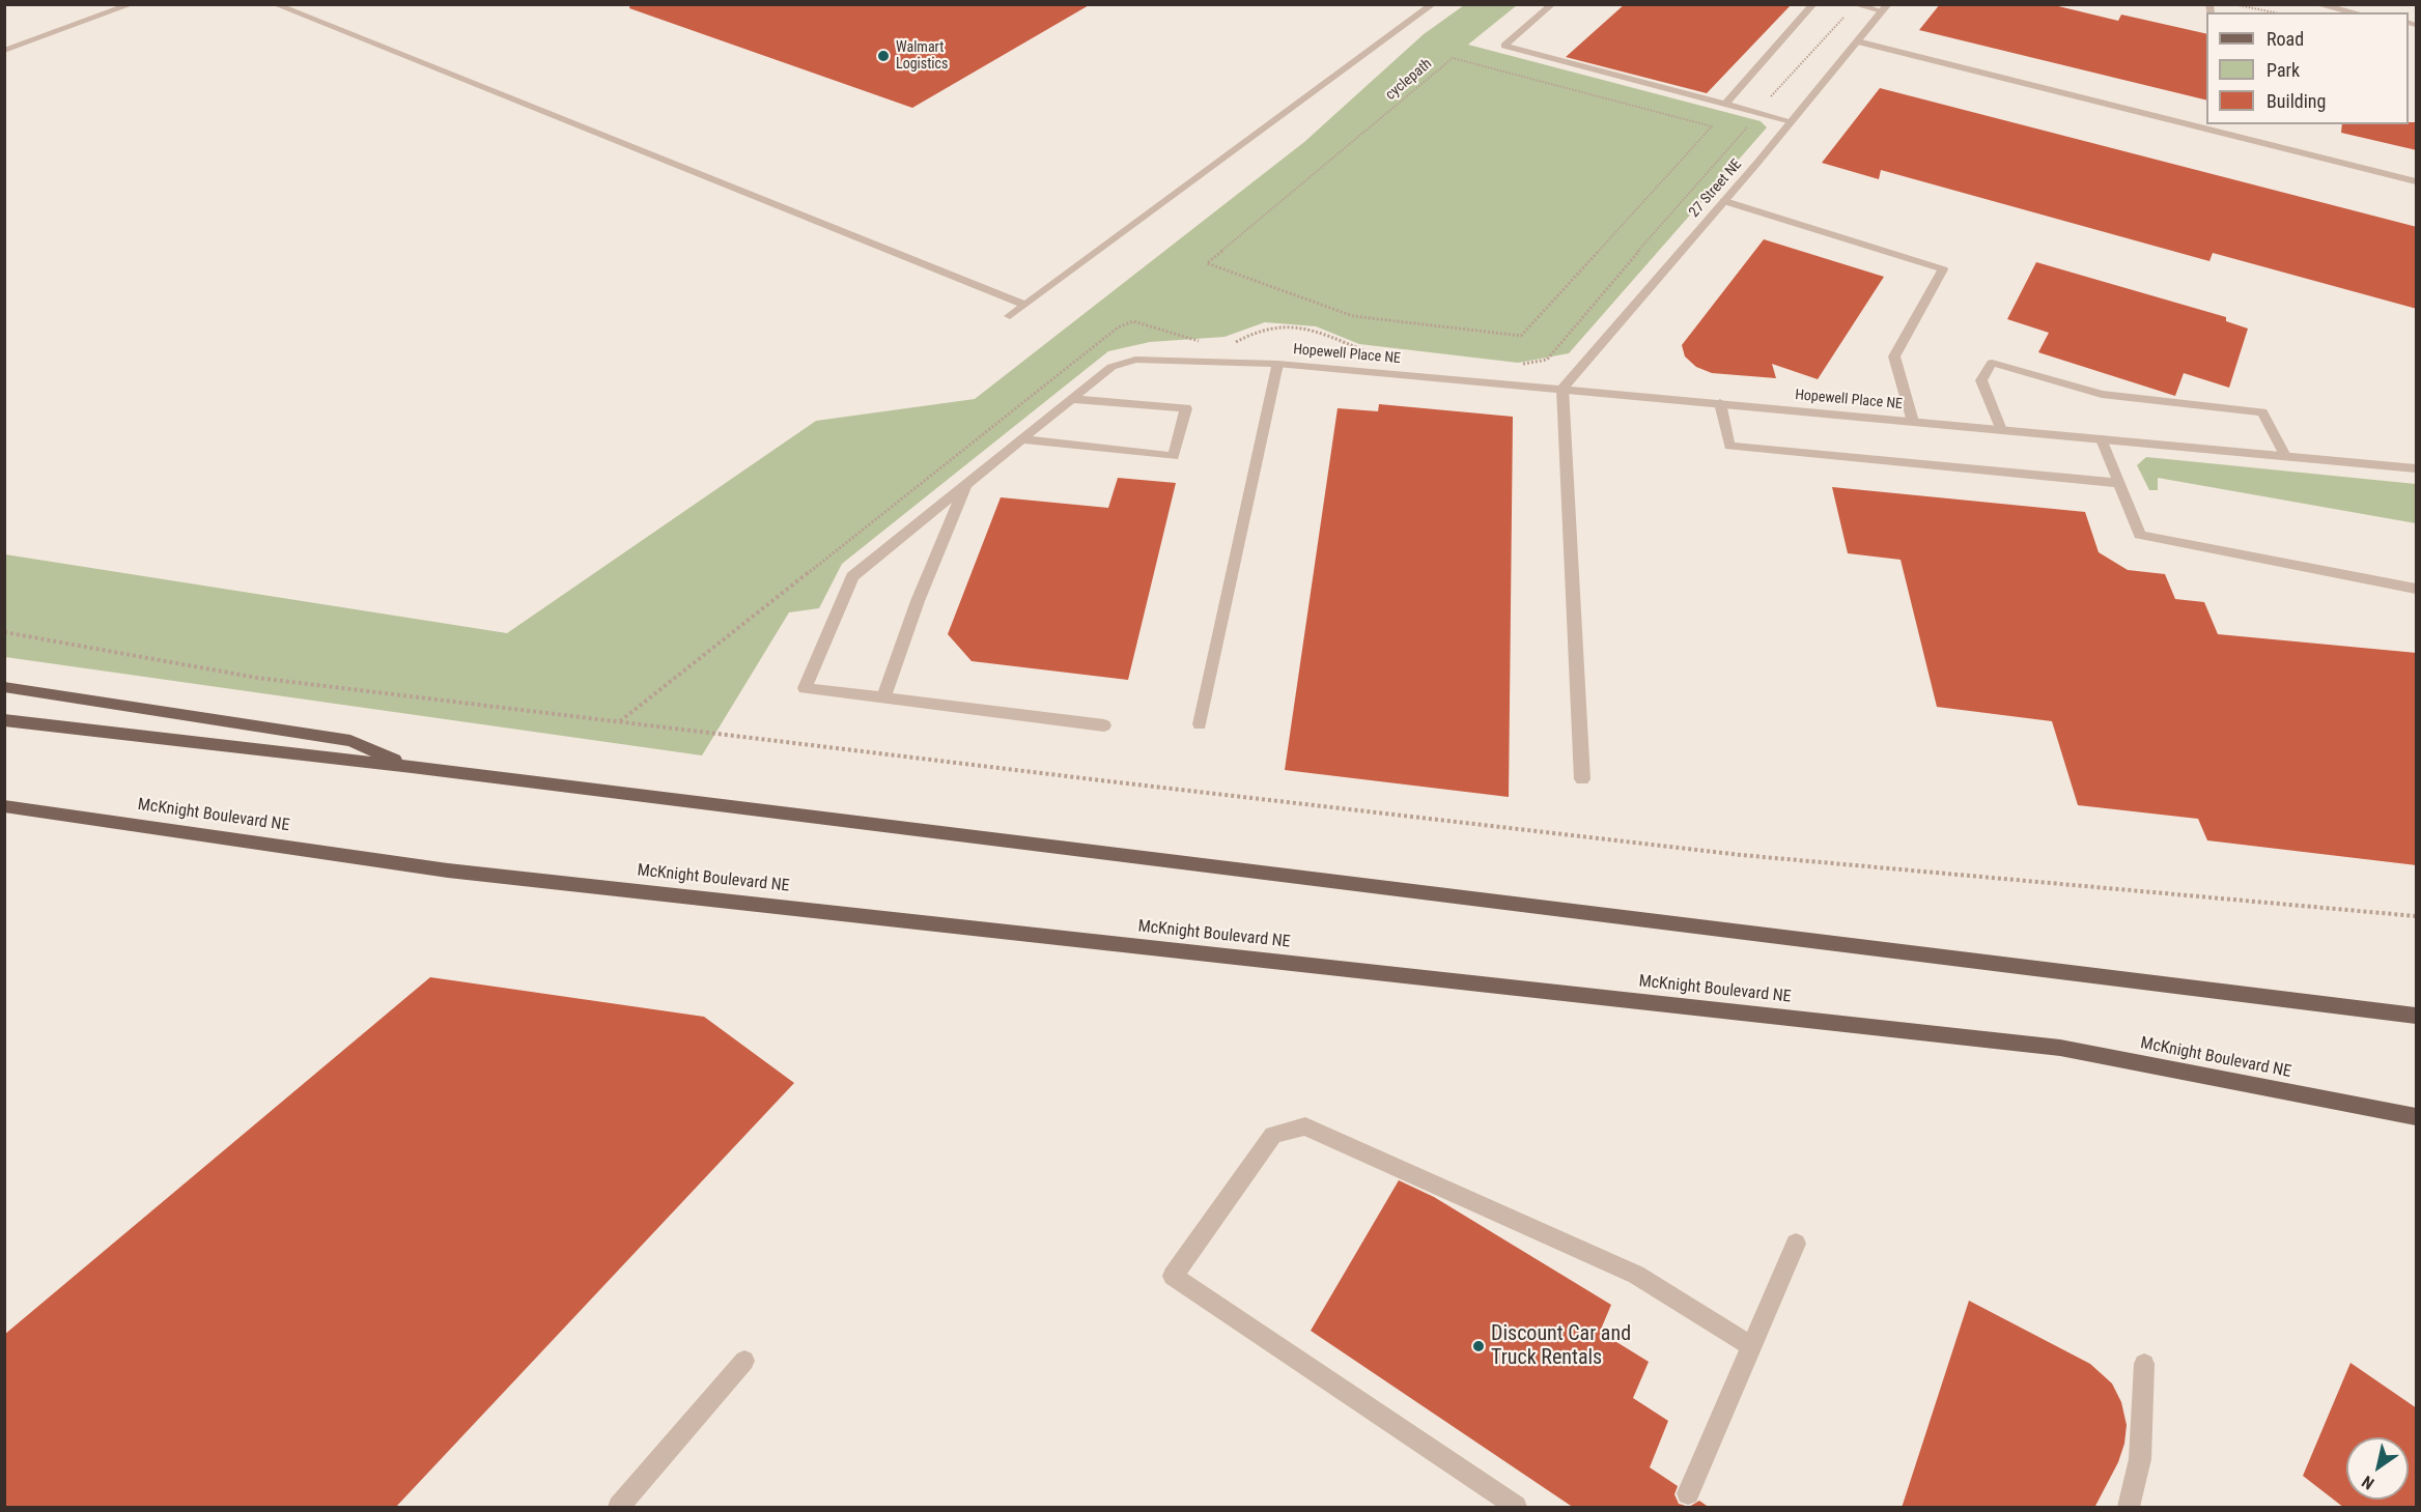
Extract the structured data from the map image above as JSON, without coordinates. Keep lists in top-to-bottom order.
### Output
{
  "streets": {
    "main road": ["McKnight Boulevard NE"],
    "street": ["27 Street NE", "Hopewell Place NE"],
    "path": ["cyclepath"]
  },
  "crossings": [
    ["27 Street NE", "Hopewell Place NE"]
  ],
  "places": ["Walmart Logistics", "Discount Car and Truck Rentals"],
  "legend": ["Road", "Park", "Building"],
  "north": "bottom left"
}
